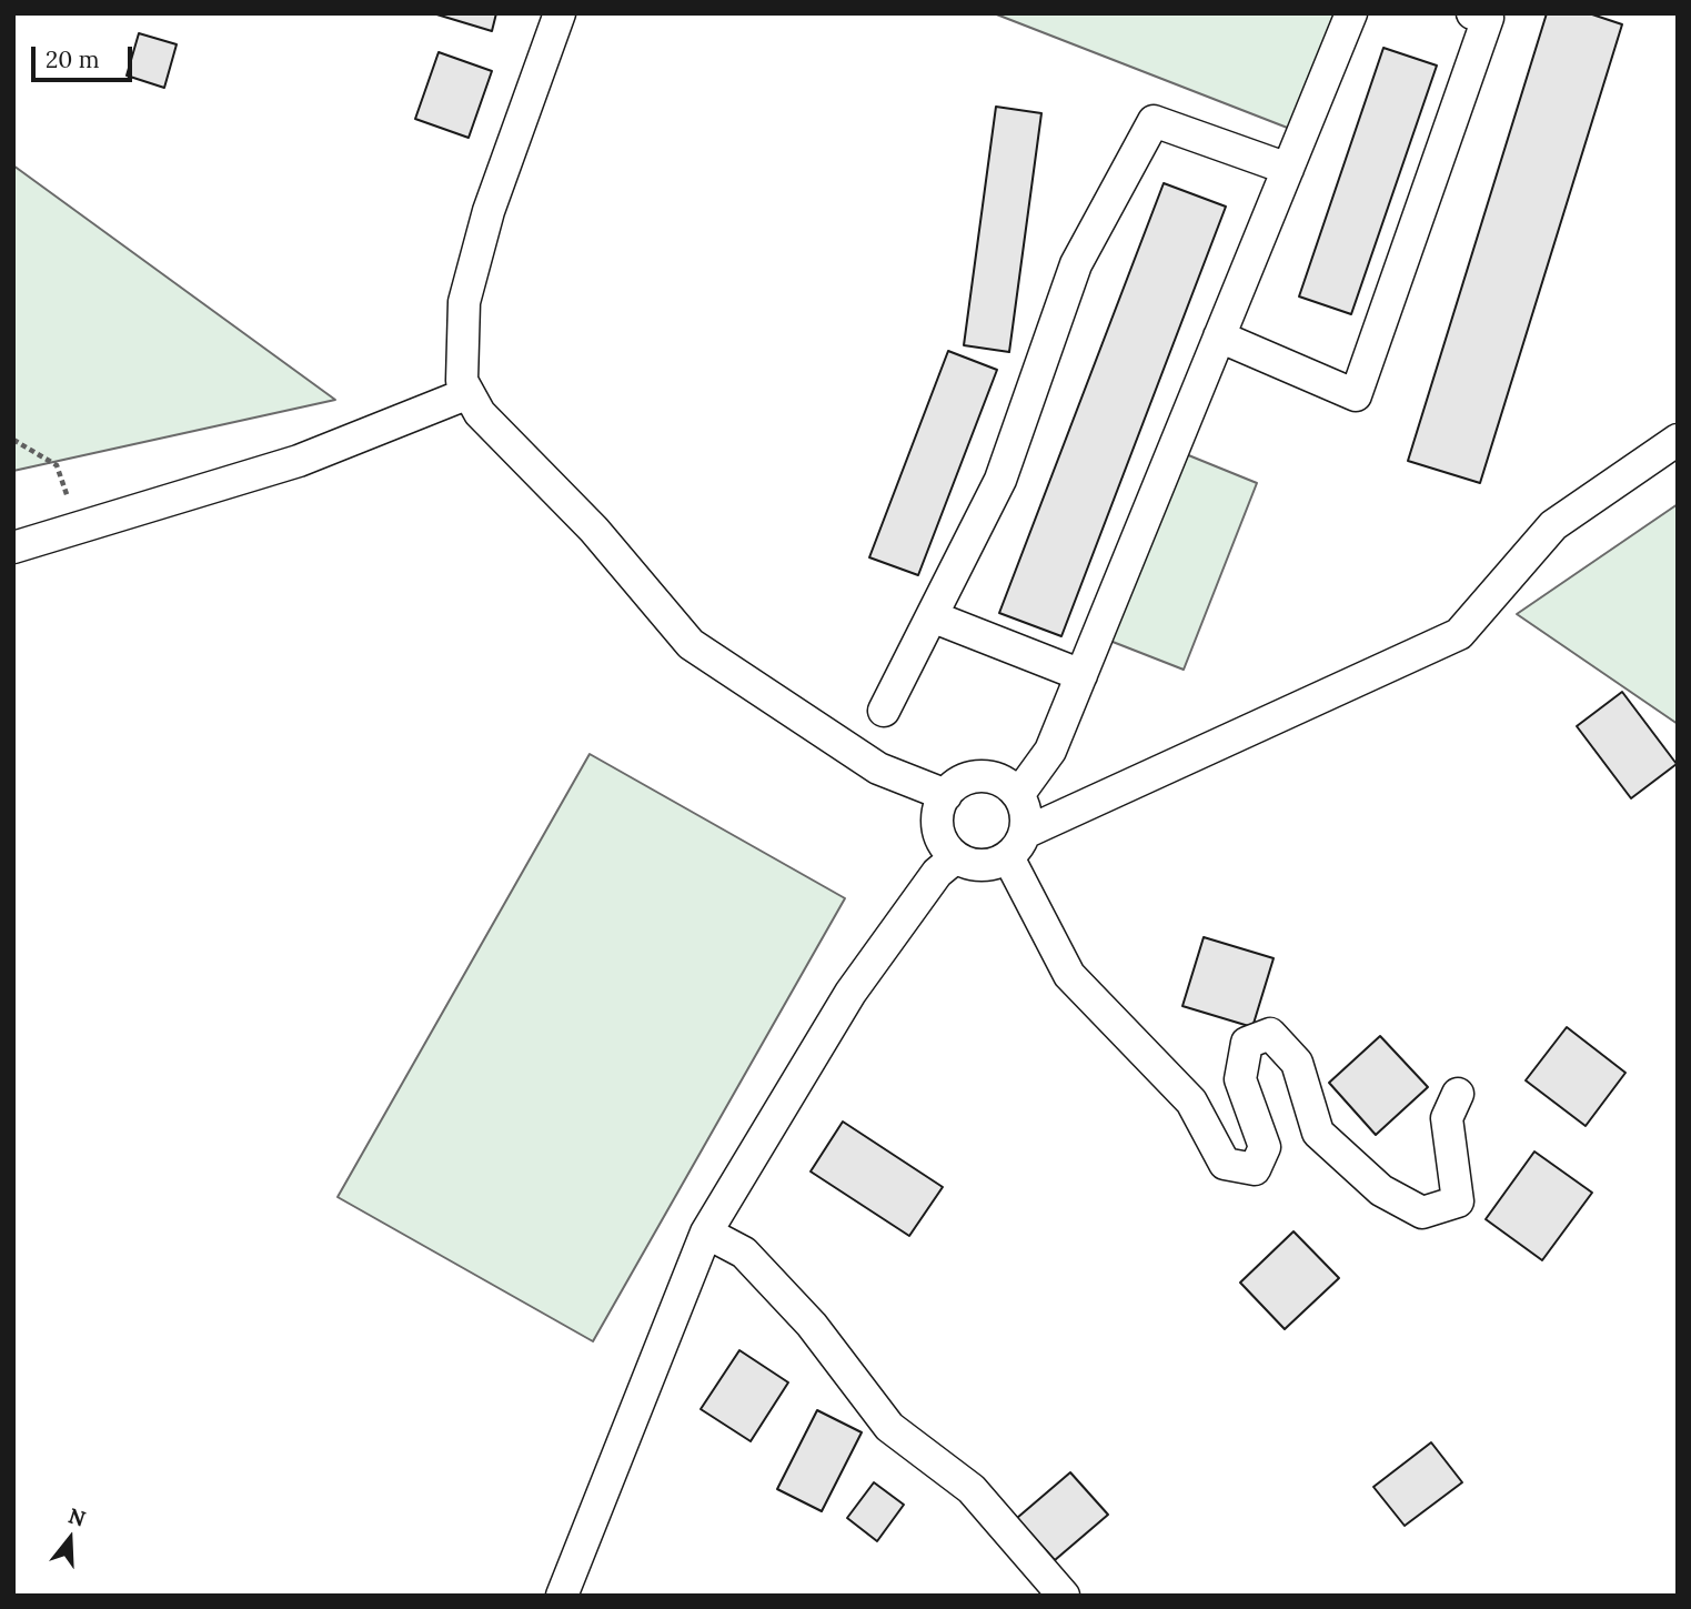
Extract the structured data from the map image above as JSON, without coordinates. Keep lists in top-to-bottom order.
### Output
{
  "scale_bar": "20 m",
  "north": "top"
}
